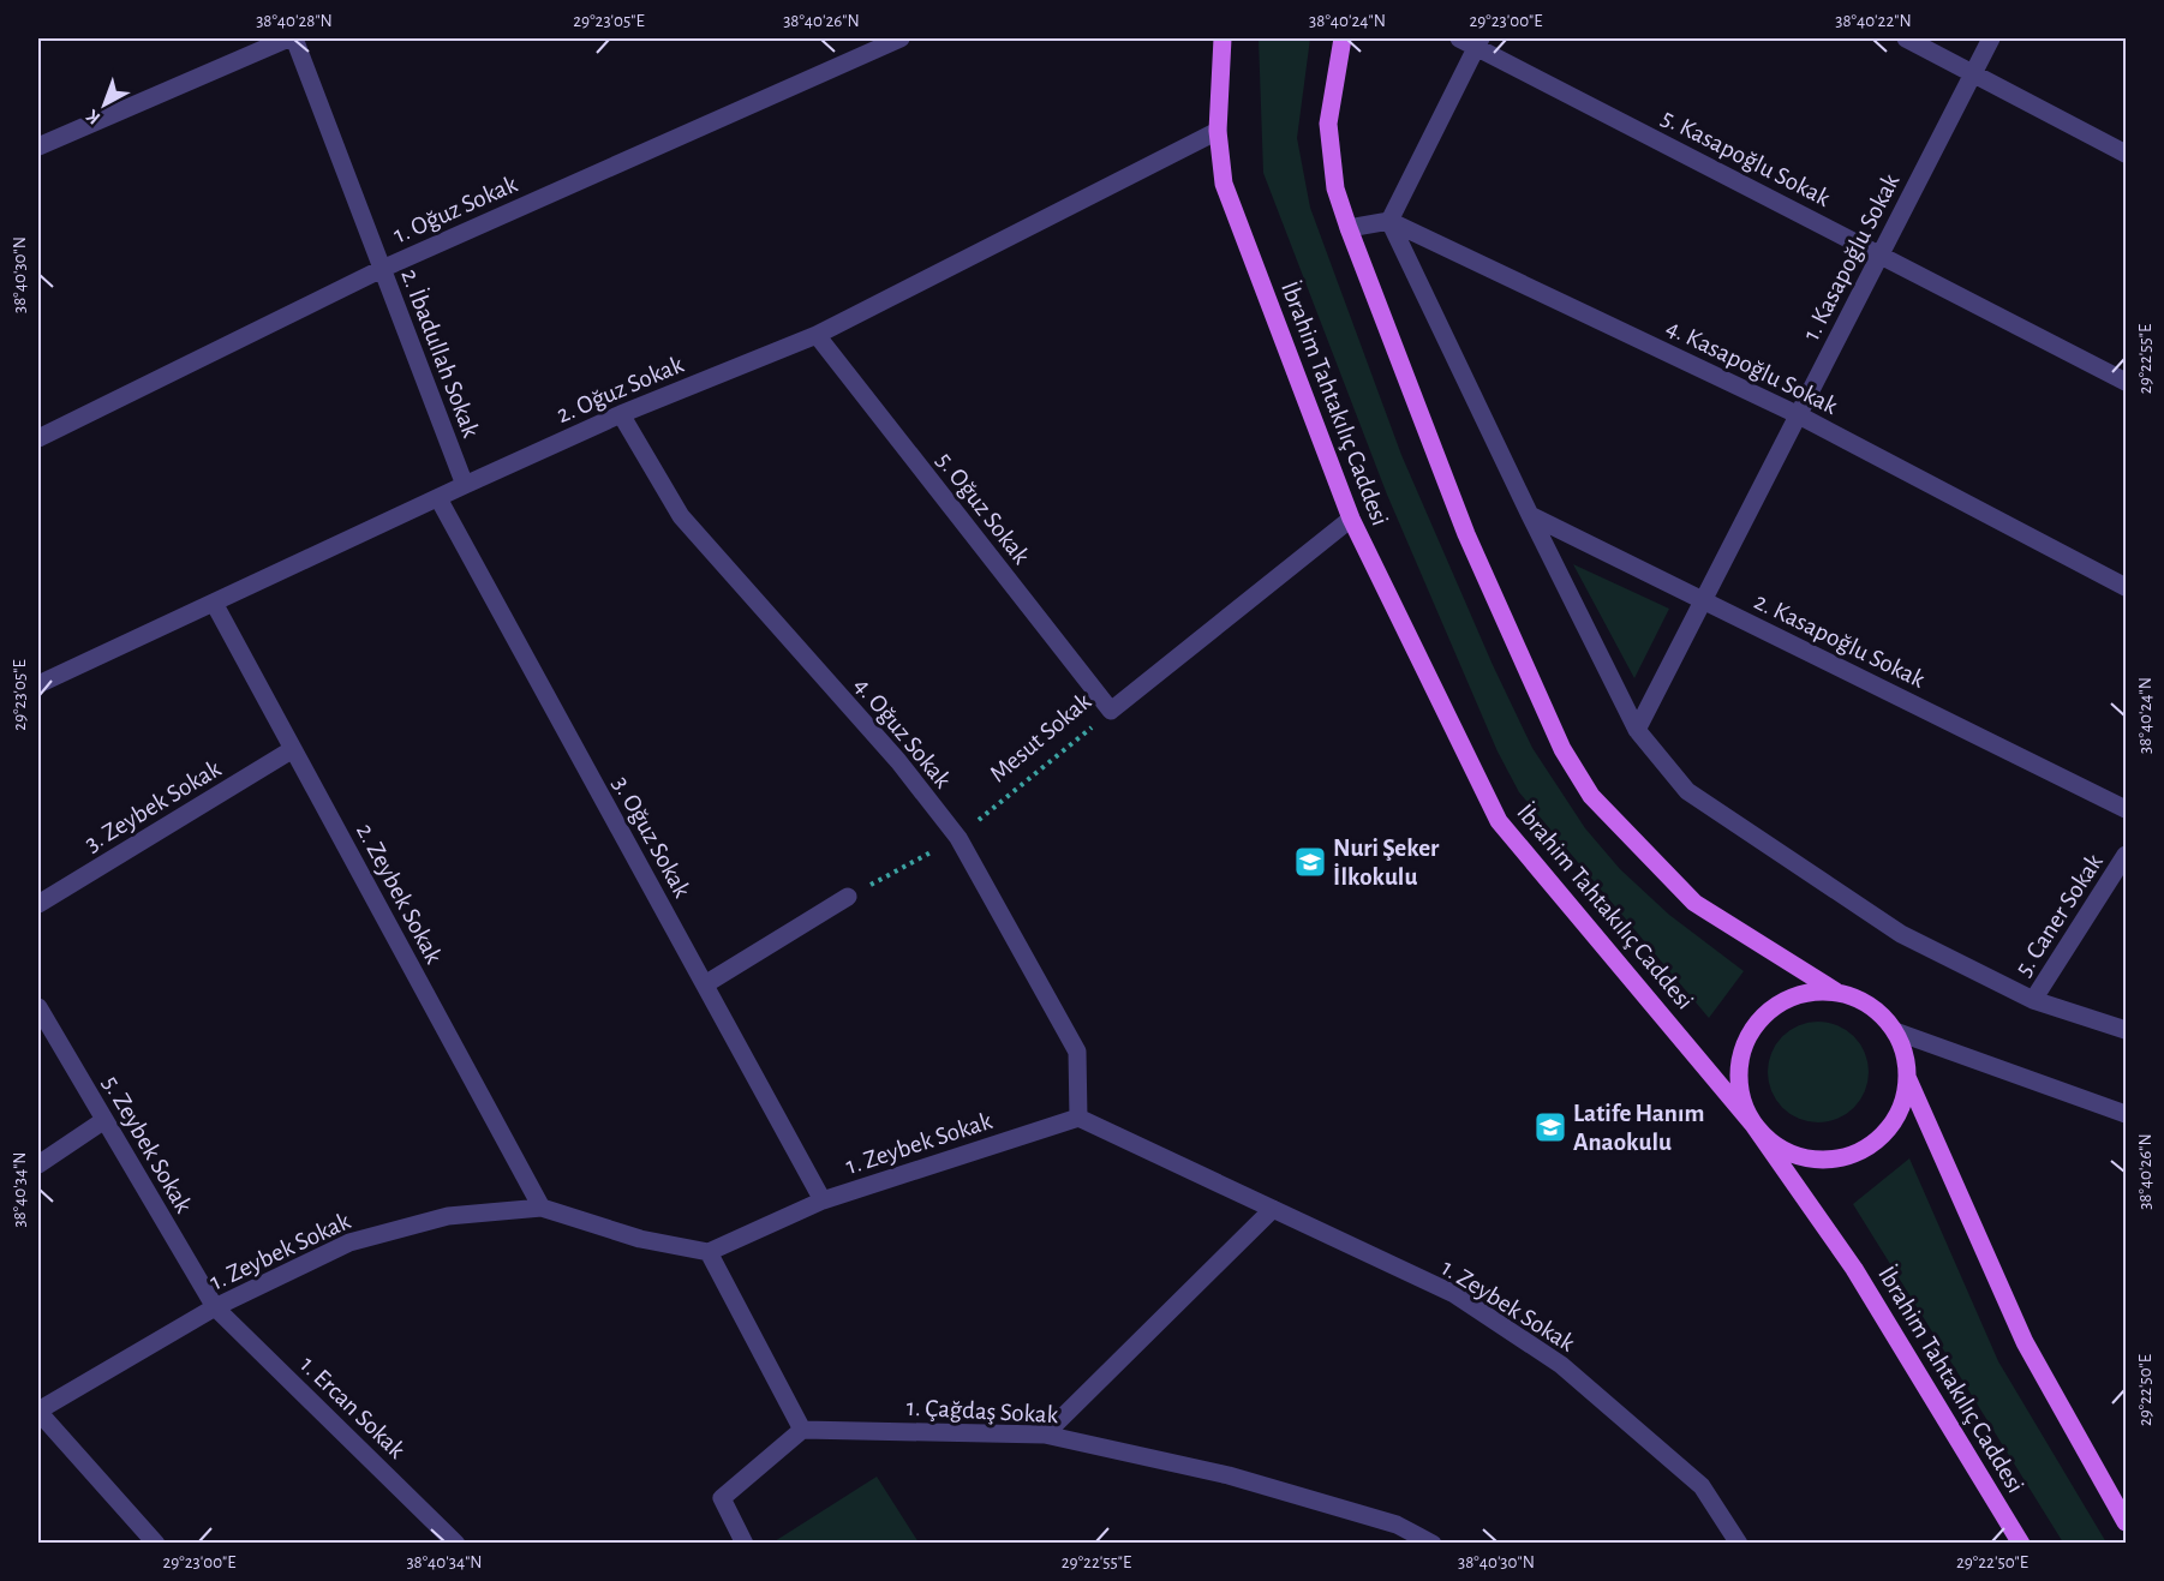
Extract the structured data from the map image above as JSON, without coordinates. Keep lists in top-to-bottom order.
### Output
{
  "streets": {
    "main road": ["İbrahim Tahtakılıç Caddesi"],
    "street": [
      "5. Kasapoğlu Sokak",
      "1. Oğuz Sokak",
      "1. Kasapoğlu Sokak",
      "2. İbadullah Sokak",
      "4. Kasapoğlu Sokak",
      "2. Oğuz Sokak",
      "5. Oğuz Sokak",
      "2. Kasapoğlu Sokak",
      "4. Oğuz Sokak",
      "Mesut Sokak",
      "3. Zeybek Sokak",
      "3. Oğuz Sokak",
      "2. Zeybek Sokak",
      "5. Caner Sokak",
      "1. Zeybek Sokak",
      "5. Zeybek Sokak",
      "1. Ercan Sokak",
      "1. Çağdaş Sokak"
    ]
  },
  "crossings": [
    ["5. Kasapoğlu Sokak", "1. Kasapoğlu Sokak"],
    ["1. Oğuz Sokak", "2. İbadullah Sokak"],
    ["1. Kasapoğlu Sokak", "4. Kasapoğlu Sokak"],
    ["1. Kasapoğlu Sokak", "2. Kasapoğlu Sokak"],
    ["2. İbadullah Sokak", "2. Oğuz Sokak"],
    ["2. Oğuz Sokak", "İbrahim Tahtakılıç Caddesi"],
    ["2. Oğuz Sokak", "5. Oğuz Sokak"],
    ["2. Oğuz Sokak", "4. Oğuz Sokak"],
    ["2. Oğuz Sokak", "3. Oğuz Sokak"],
    ["2. Oğuz Sokak", "2. Zeybek Sokak"],
    ["İbrahim Tahtakılıç Caddesi", "Mesut Sokak"],
    ["5. Oğuz Sokak", "Mesut Sokak"],
    ["4. Oğuz Sokak", "Mesut Sokak"],
    ["4. Oğuz Sokak", "1. Zeybek Sokak"],
    ["3. Zeybek Sokak", "2. Zeybek Sokak"],
    ["3. Oğuz Sokak", "1. Zeybek Sokak"],
    ["2. Zeybek Sokak", "1. Zeybek Sokak"],
    ["1. Zeybek Sokak", "5. Zeybek Sokak"],
    ["1. Zeybek Sokak", "1. Ercan Sokak"],
    ["5. Zeybek Sokak", "1. Ercan Sokak"]
  ],
  "places": {
    "school or university": ["Nuri Şeker İlkokulu", "Latife Hanım Anaokulu"]
  },
  "north": "bottom left",
  "coordinates": [
    "38°40'28\"N",
    "29°23'05\"E",
    "38°40'26\"N",
    "38°40'24\"N",
    "29°23'00\"E",
    "38°40'22\"N",
    "38°40'30\"N",
    "29°22'55\"E",
    "38°40'34\"N",
    "29°22'50\"E"
  ]
}
